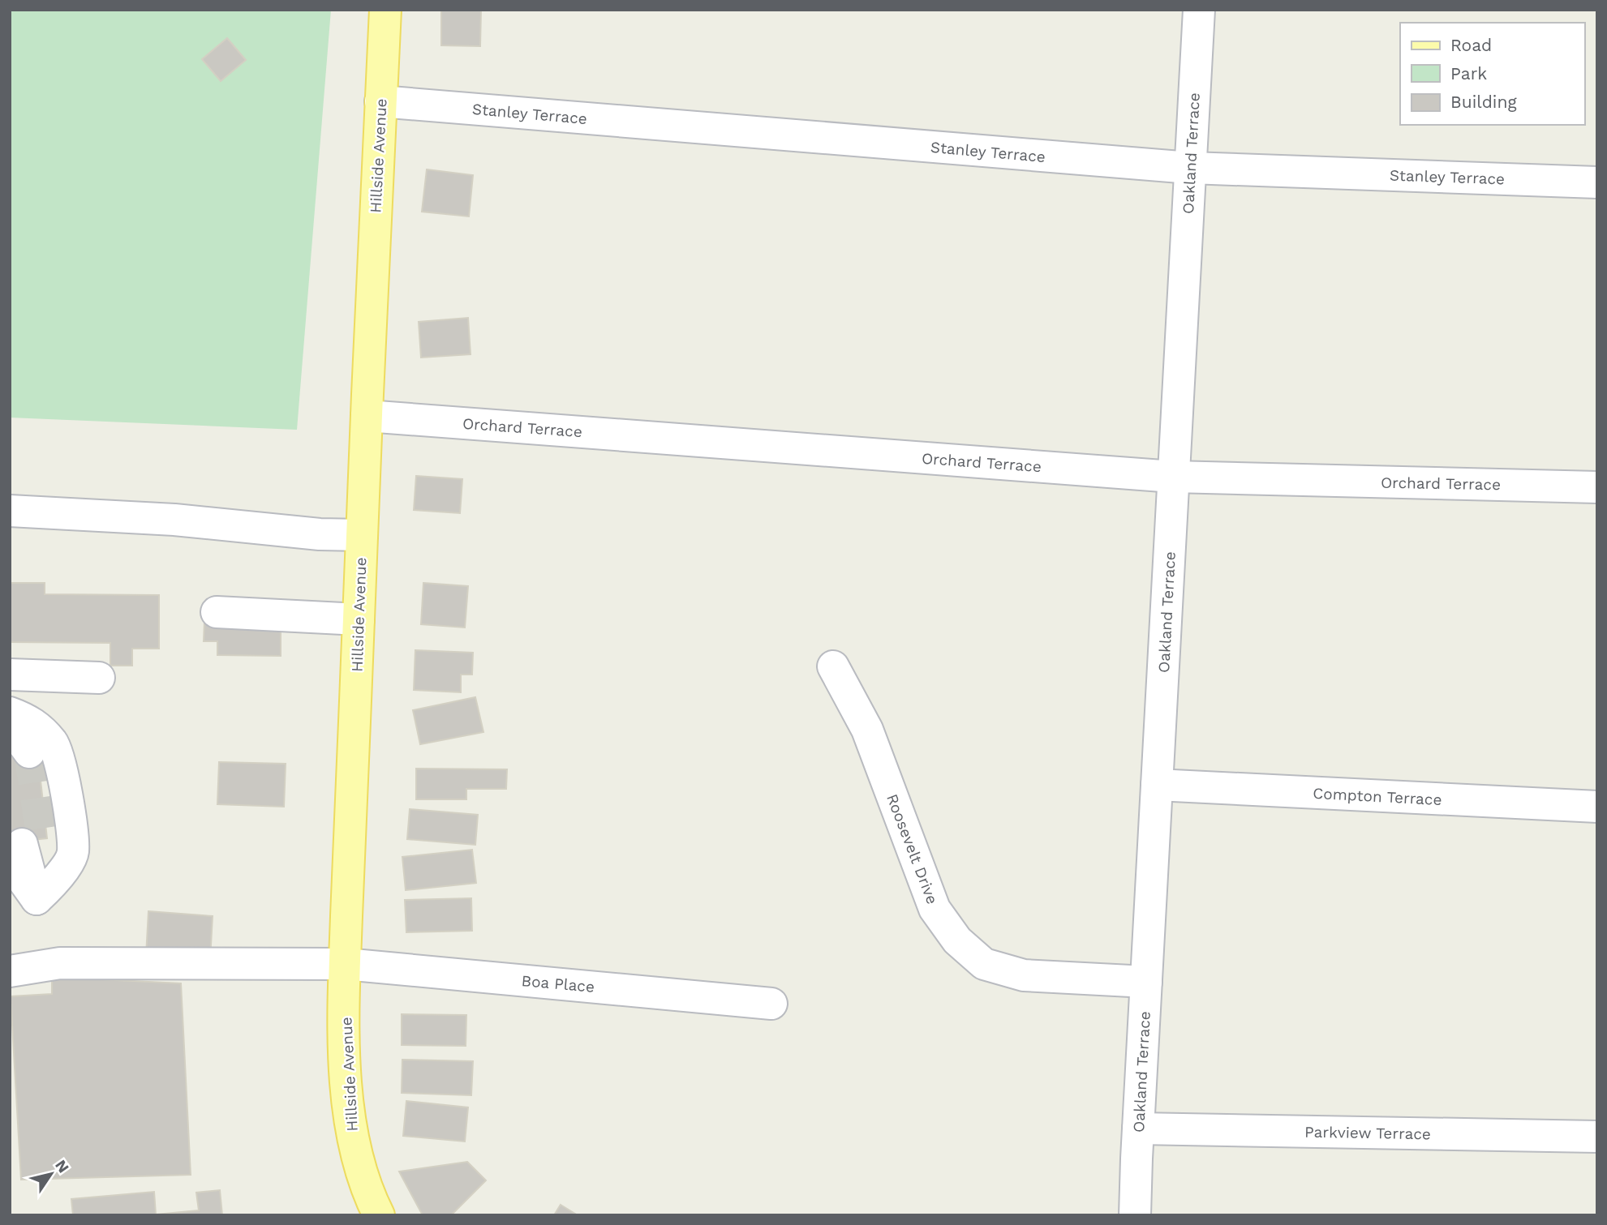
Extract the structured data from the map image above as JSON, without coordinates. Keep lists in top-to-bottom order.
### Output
{
  "streets": {
    "main road": ["Hillside Avenue"],
    "street": [
      "Stanley Terrace",
      "Oakland Terrace",
      "Orchard Terrace",
      "Compton Terrace",
      "Roosevelt Drive",
      "Boa Place",
      "Parkview Terrace"
    ]
  },
  "crossings": [
    ["Stanley Terrace", "Oakland Terrace"],
    ["Stanley Terrace", "Hillside Avenue"],
    ["Oakland Terrace", "Orchard Terrace"],
    ["Oakland Terrace", "Compton Terrace"],
    ["Oakland Terrace", "Roosevelt Drive"],
    ["Oakland Terrace", "Parkview Terrace"],
    ["Hillside Avenue", "Orchard Terrace"],
    ["Hillside Avenue", "Boa Place"]
  ],
  "legend": ["Road", "Park", "Building"],
  "north": "top right"
}
